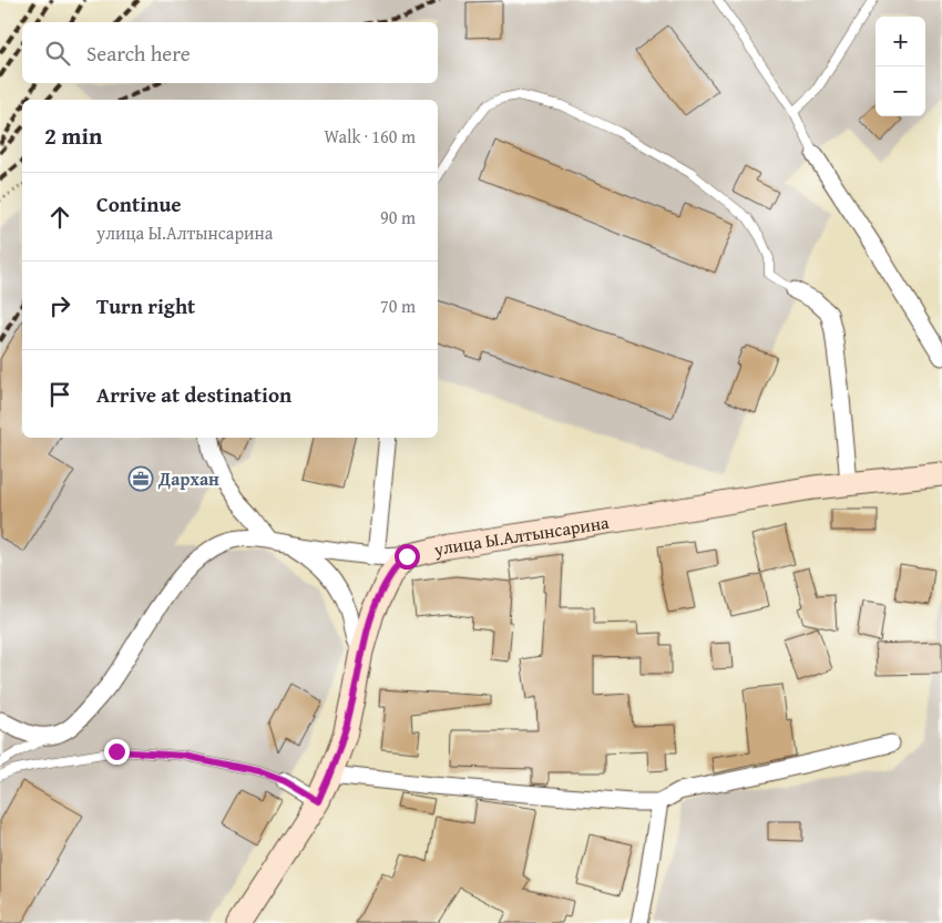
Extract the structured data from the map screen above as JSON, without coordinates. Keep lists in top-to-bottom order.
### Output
{
  "streets": {
    "street": ["улица Ы.Алтынсарина"]
  },
  "places": {
    "office": ["Дархан"]
  },
  "page": {
    "map_buttons": ["+", "−"],
    "search": "Search here",
    "heading": ["2 min", "Walk · 160 m"],
    "list": [
      ["Continue", "улица Ы.Алтынсарина", "90 m"],
      ["Turn right", "70 m"],
      "Arrive at destination"
    ]
  }
}
